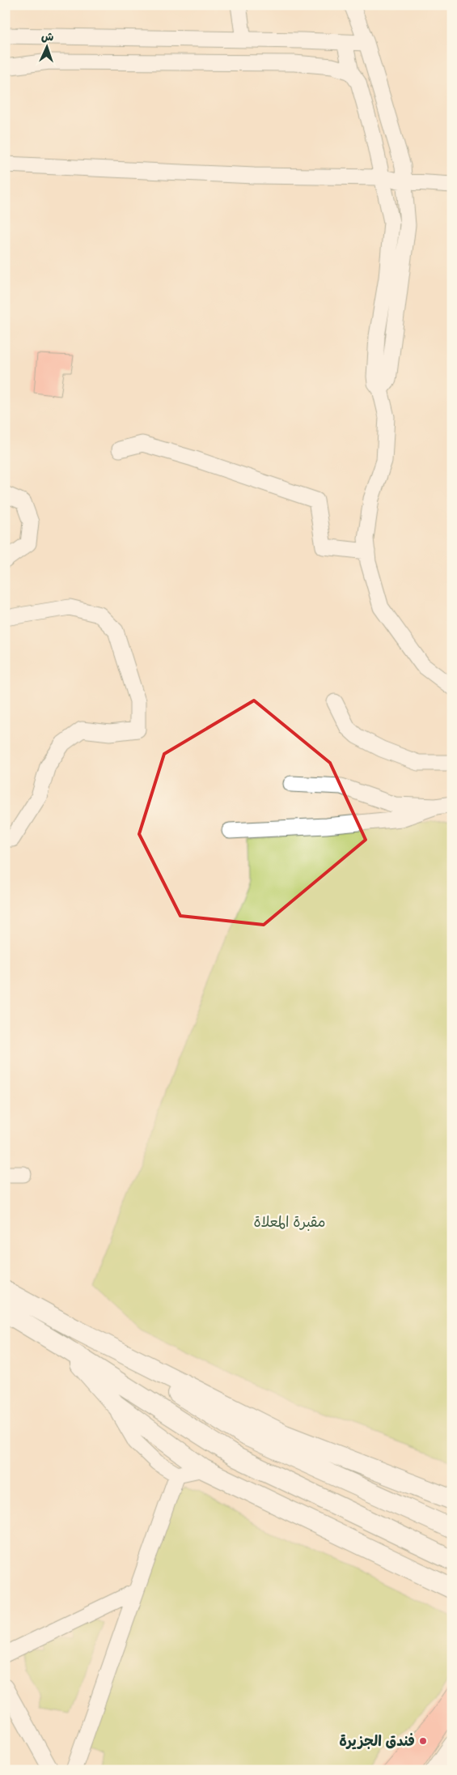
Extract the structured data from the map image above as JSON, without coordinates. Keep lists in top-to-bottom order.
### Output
{
  "parks": ["مقبرة المعلاة"],
  "places": ["فندق الجزيرة"],
  "north": "top"
}
